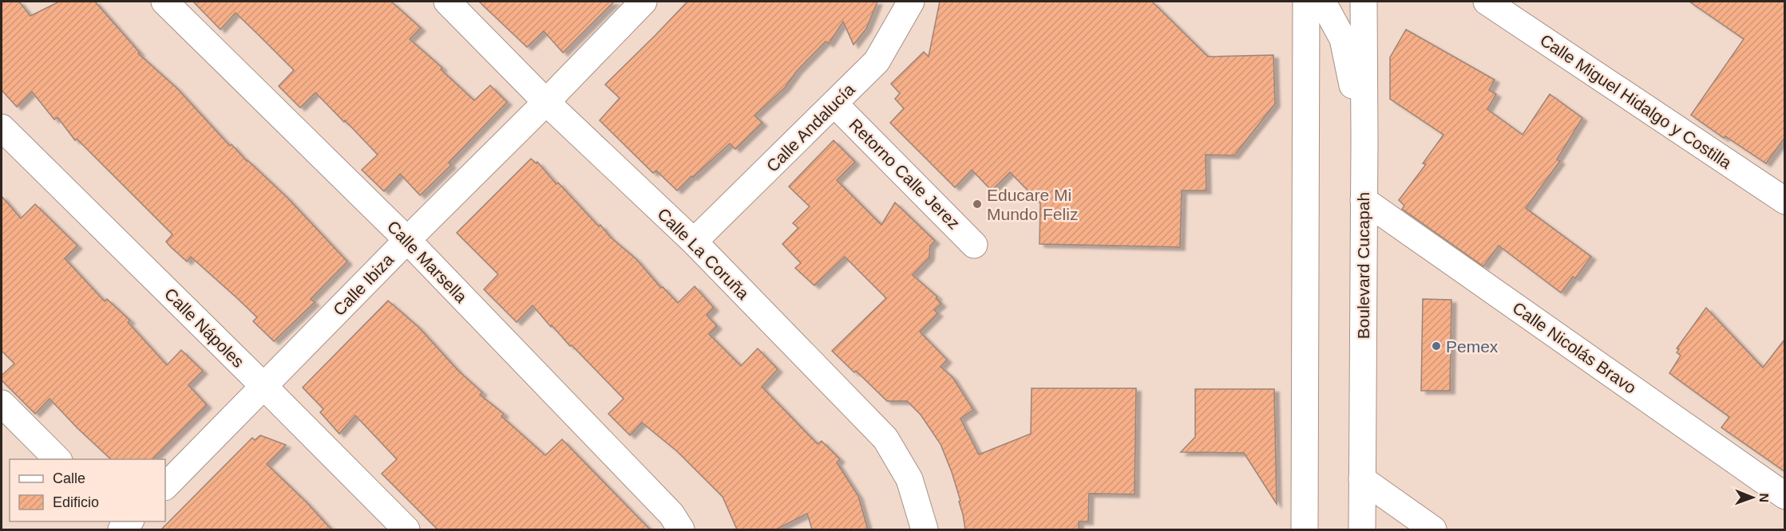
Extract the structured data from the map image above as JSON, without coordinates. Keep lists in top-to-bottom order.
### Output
{
  "streets": {
    "street": [
      "Calle Miguel Hidalgo y Costilla",
      "Calle Andalucía",
      "Retorno Calle Jerez",
      "Calle La Coruña",
      "Calle Marsella",
      "Boulevard Cucapah",
      "Calle Ibiza",
      "Calle Nápoles",
      "Calle Nicolás Bravo"
    ]
  },
  "crossings": [
    ["Calle Andalucía", "Retorno Calle Jerez"],
    ["Calle Andalucía", "Calle La Coruña"],
    ["Calle La Coruña", "Calle Ibiza"],
    ["Calle Marsella", "Calle Ibiza"],
    ["Boulevard Cucapah", "Calle Nicolás Bravo"],
    ["Calle Ibiza", "Calle Nápoles"]
  ],
  "places": ["Educare Mi Mundo Feliz", "Pemex"],
  "legend": ["Calle", "Edificio"],
  "north": "right"
}
